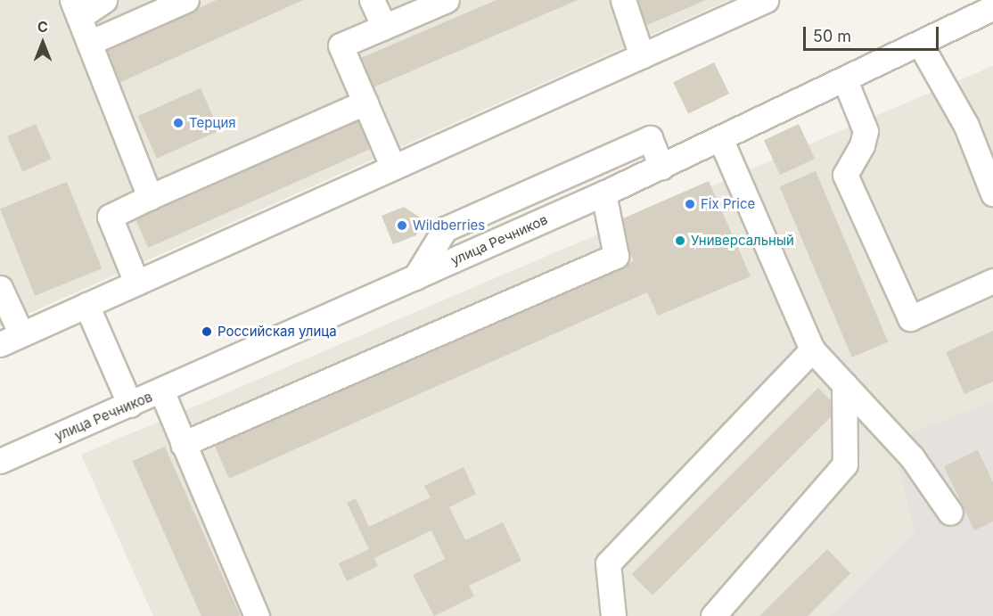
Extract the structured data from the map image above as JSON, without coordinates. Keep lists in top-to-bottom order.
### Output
{
  "streets": {
    "street": ["улица Речников"]
  },
  "places": [
    "Терция",
    "Fix Price",
    "Wildberries",
    "Универсальный",
    "Российская улица"
  ],
  "scale_bar": "50 m",
  "north": "top"
}
